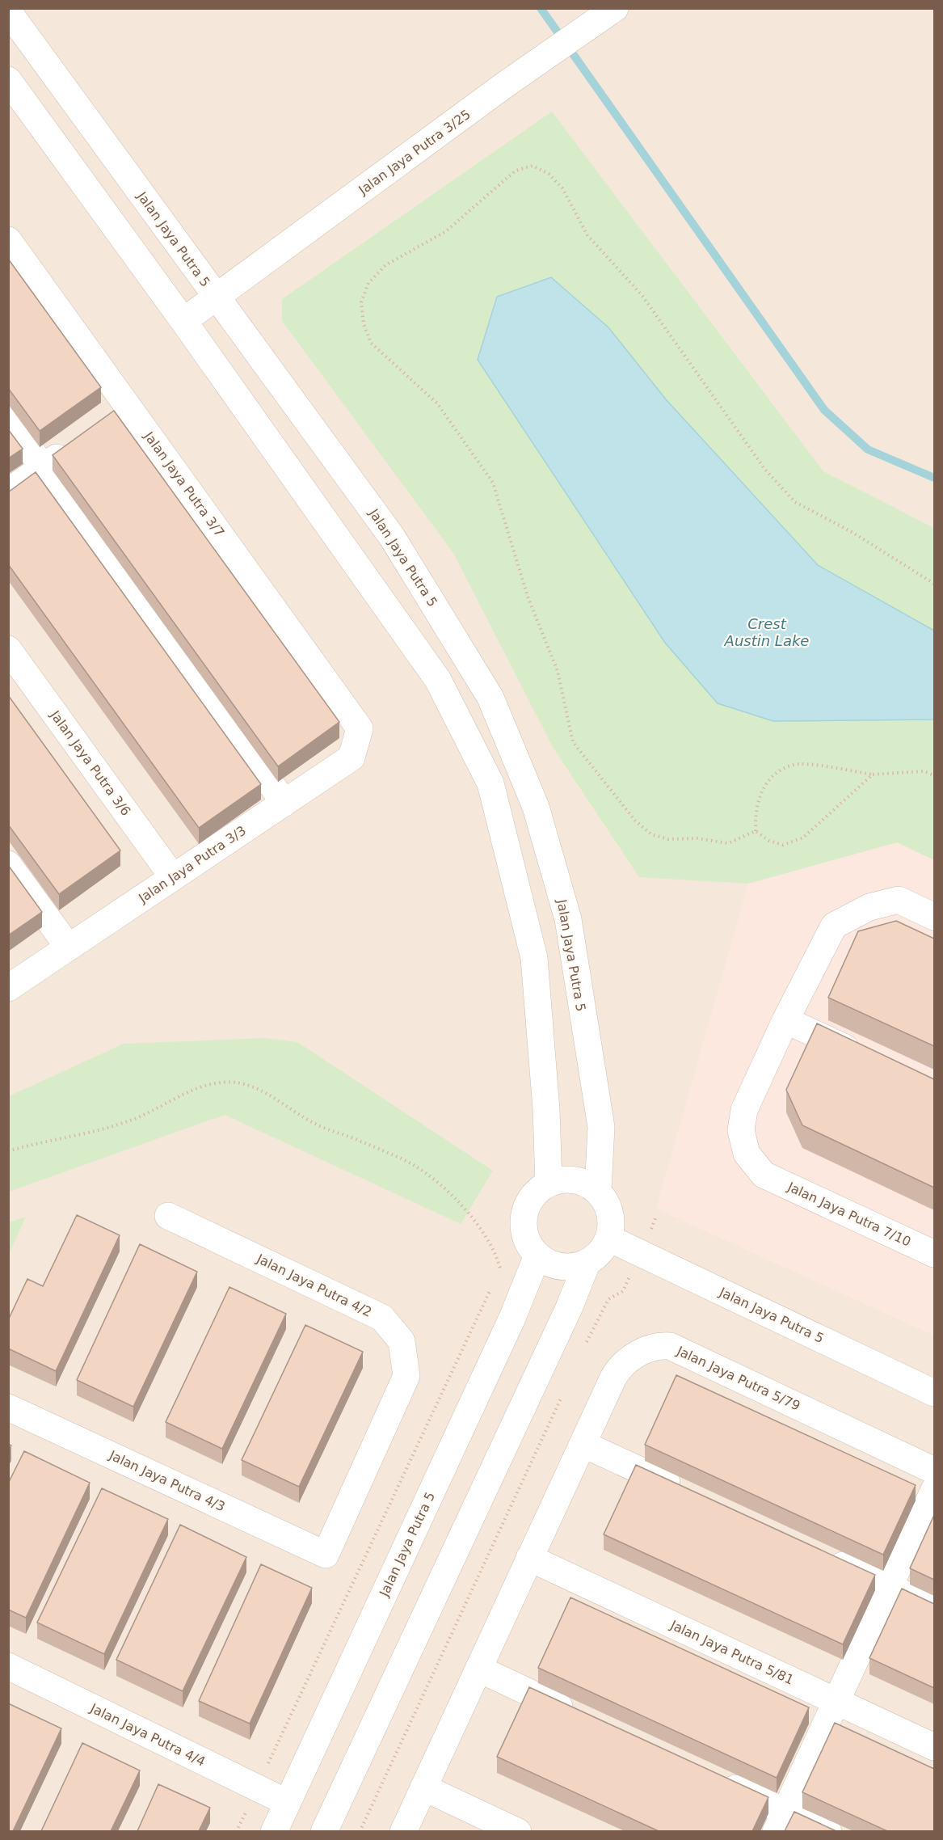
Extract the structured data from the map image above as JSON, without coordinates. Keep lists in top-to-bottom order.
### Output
{
  "streets": {
    "street": [
      "Jalan Jaya Putra 3/25",
      "Jalan Jaya Putra 5",
      "Jalan Jaya Putra 3/7",
      "Jalan Jaya Putra 3/6",
      "Jalan Jaya Putra 3/3",
      "Jalan Jaya Putra 7/10",
      "Jalan Jaya Putra 4/2",
      "Jalan Jaya Putra 5/79",
      "Jalan Jaya Putra 4/3",
      "Jalan Jaya Putra 5/81",
      "Jalan Jaya Putra 4/4"
    ]
  },
  "crossings": [
    ["Jalan Jaya Putra 3/25", "Jalan Jaya Putra 5"],
    ["Jalan Jaya Putra 5", "Jalan Jaya Putra 4/4"],
    ["Jalan Jaya Putra 3/7", "Jalan Jaya Putra 3/3"],
    ["Jalan Jaya Putra 3/6", "Jalan Jaya Putra 3/3"],
    ["Jalan Jaya Putra 4/2", "Jalan Jaya Putra 4/3"],
    ["Jalan Jaya Putra 5/79", "Jalan Jaya Putra 5/81"]
  ],
  "water": ["Crest Austin Lake"]
}
